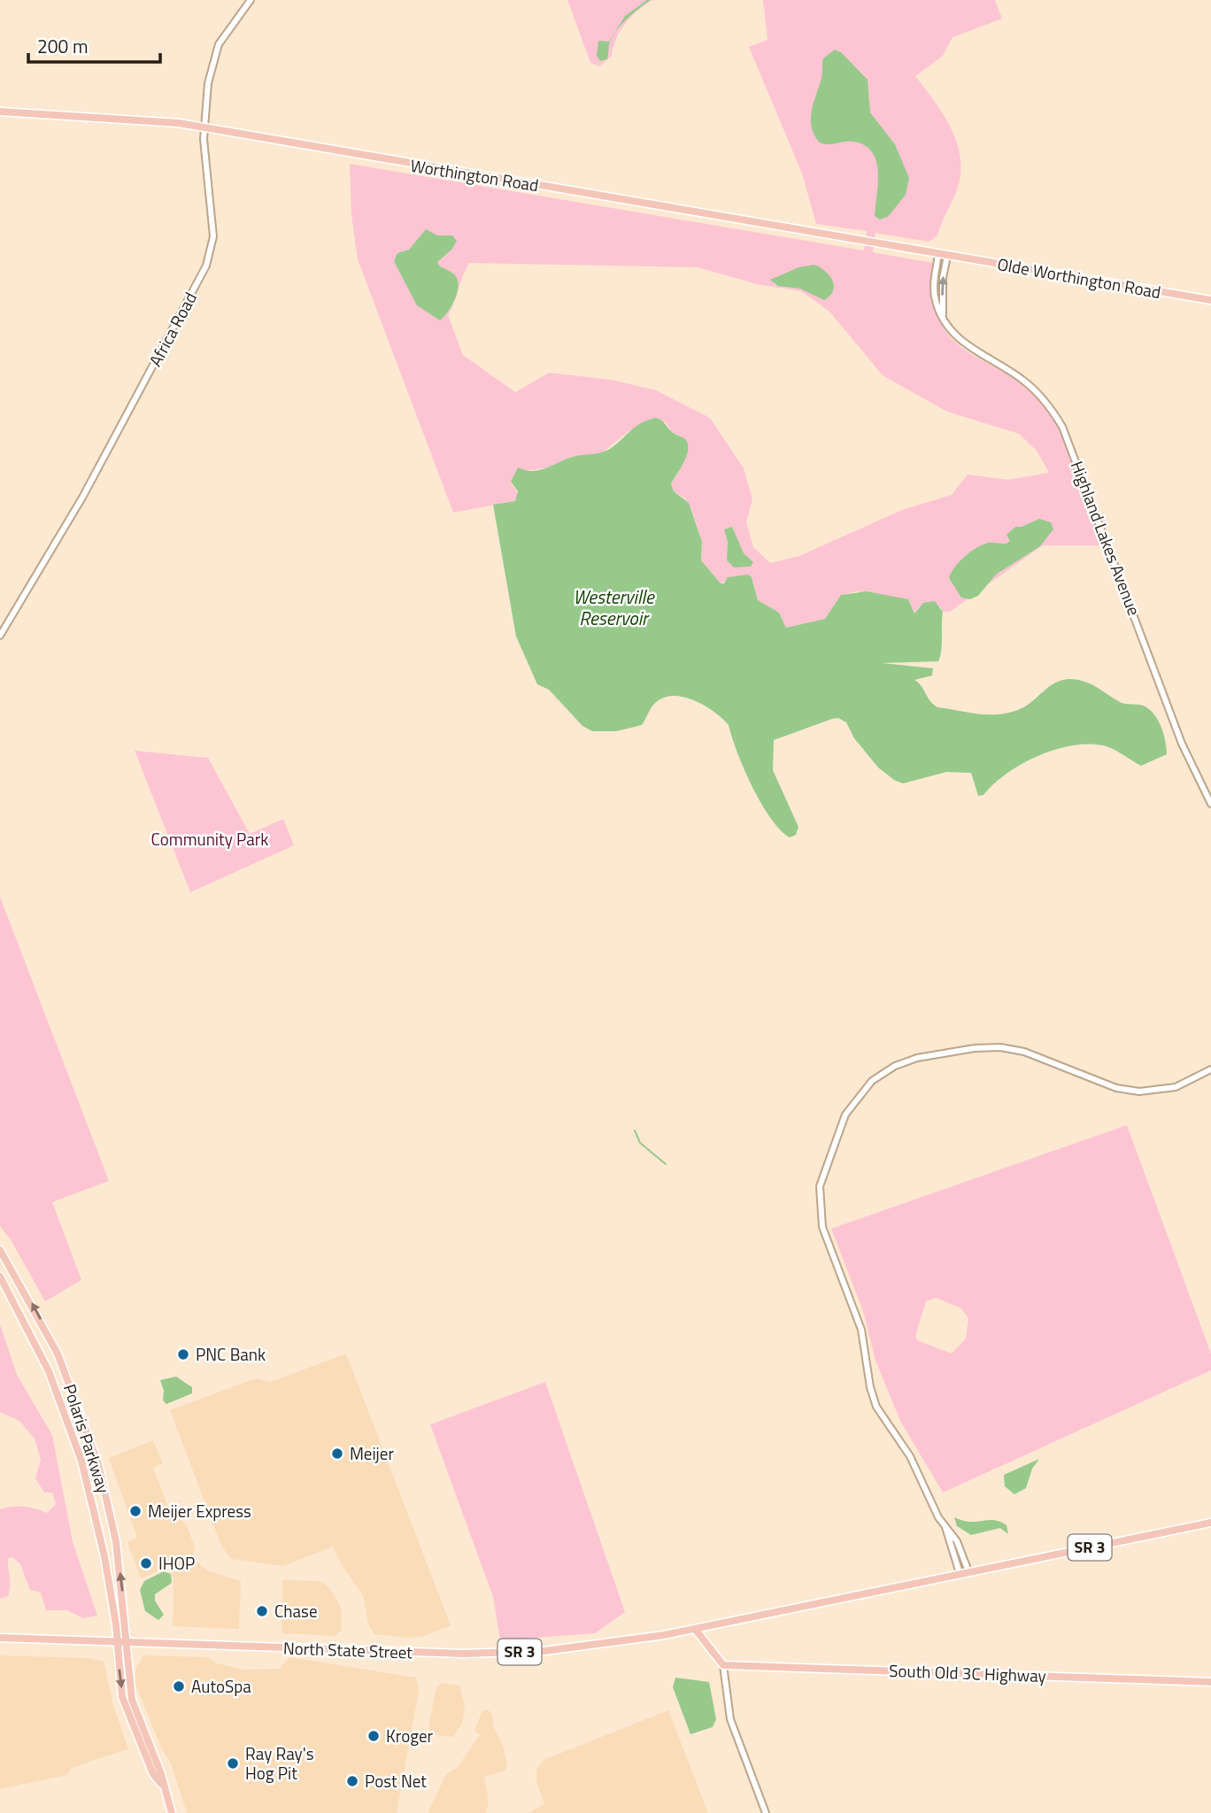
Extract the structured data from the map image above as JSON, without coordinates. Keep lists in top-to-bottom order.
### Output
{
  "streets": {
    "main road": [
      "Worthington Road",
      "Olde Worthington Road",
      "Polaris Parkway",
      "SR 3",
      "North State Street",
      "South Old 3C Highway"
    ],
    "street": ["Africa Road", "Highland Lakes Avenue"]
  },
  "crossings": [
    ["Worthington Road", "Olde Worthington Road"],
    ["Worthington Road", "Africa Road"],
    ["Worthington Road", "Highland Lakes Avenue"],
    ["Polaris Parkway", "North State Street"],
    ["SR 3", "North State Street"]
  ],
  "water": ["Westerville Reservoir"],
  "parks": ["Community Park"],
  "places": [
    "PNC Bank",
    "Meijer",
    "Meijer Express",
    "IHOP",
    "Chase",
    "AutoSpa",
    "Kroger",
    "Ray Ray's Hog Pit",
    "Post Net"
  ],
  "scale_bar": "200 m"
}
